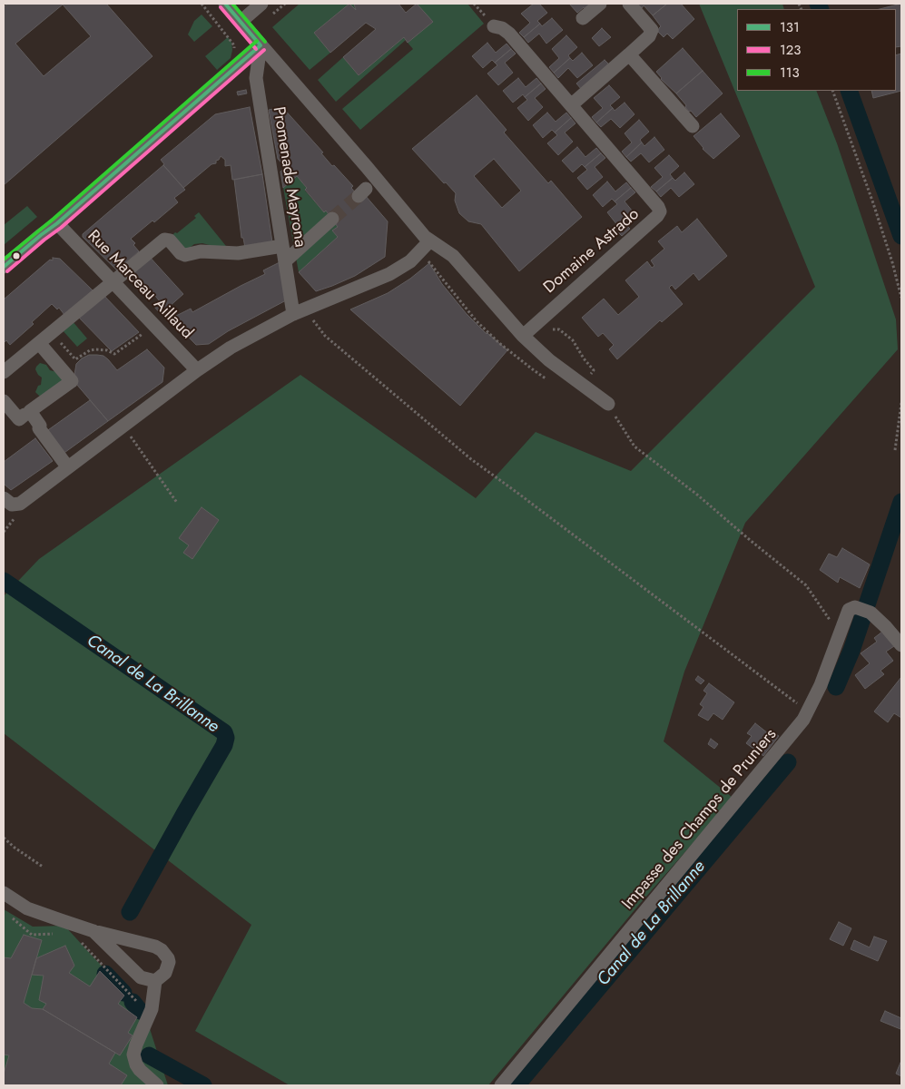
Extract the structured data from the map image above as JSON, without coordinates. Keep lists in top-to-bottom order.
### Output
{
  "streets": {
    "street": [
      "Promenade Mayrona",
      "Domaine Astrado",
      "Rue Marceau Aillaud",
      "Impasse des Champs de Pruniers"
    ]
  },
  "water": ["Canal de La Brillanne"],
  "lines": ["transit line 131", "transit line 113", "transit line 123"],
  "legend": ["131", "123", "113"]
}
